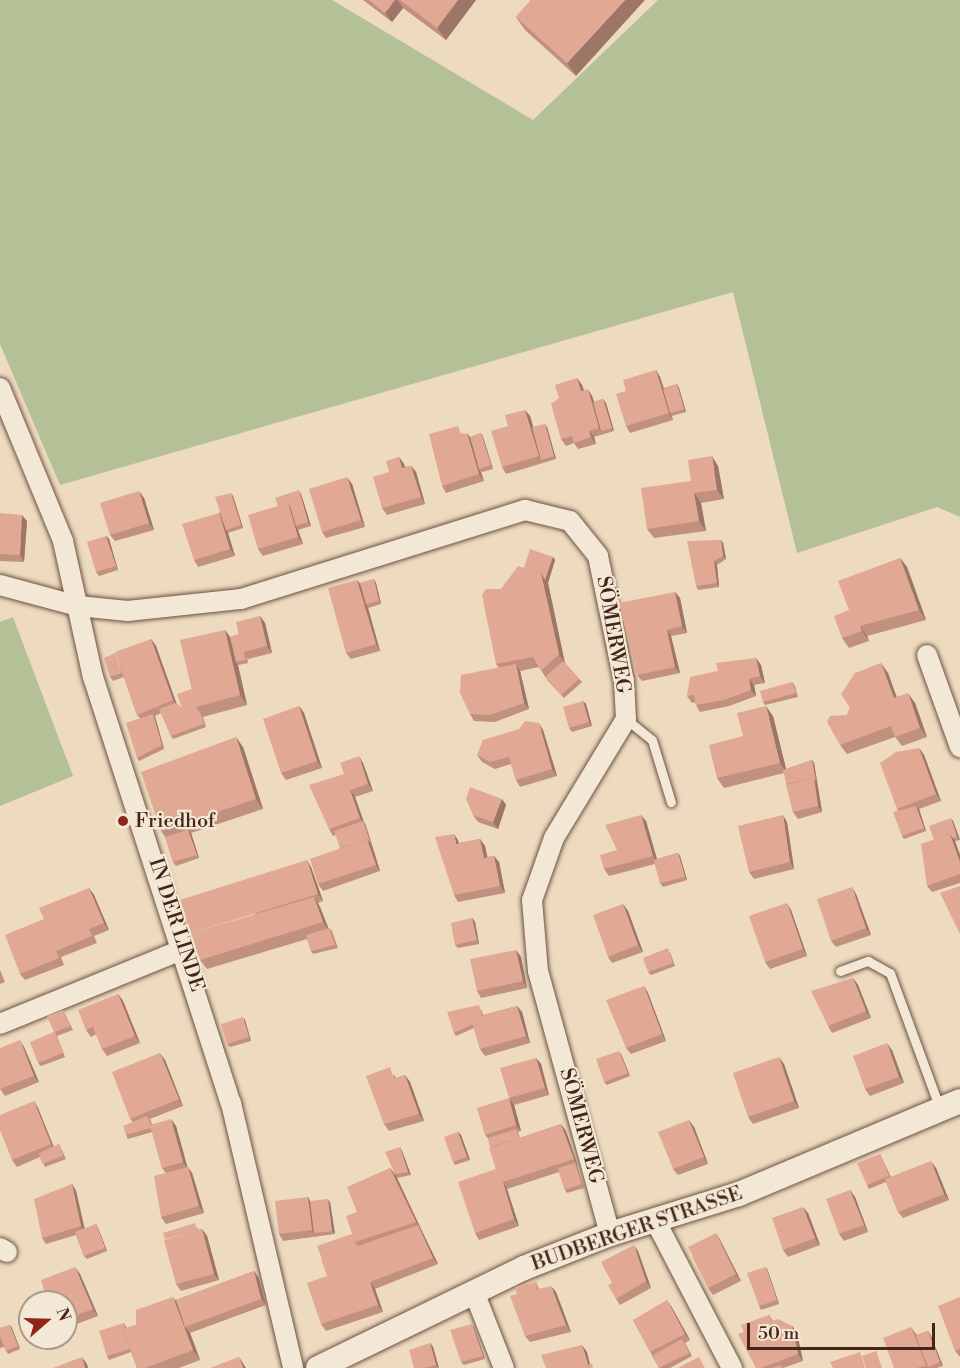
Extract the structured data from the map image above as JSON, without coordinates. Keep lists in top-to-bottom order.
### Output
{
  "streets": {
    "street": ["SÖMERWEG", "IN DER LINDE", "BUDBERGER STRASSE"]
  },
  "crossings": [
    ["SÖMERWEG", "IN DER LINDE"],
    ["SÖMERWEG", "BUDBERGER STRASSE"]
  ],
  "places": ["Friedhof"],
  "scale_bar": "50 m",
  "north": "right"
}
